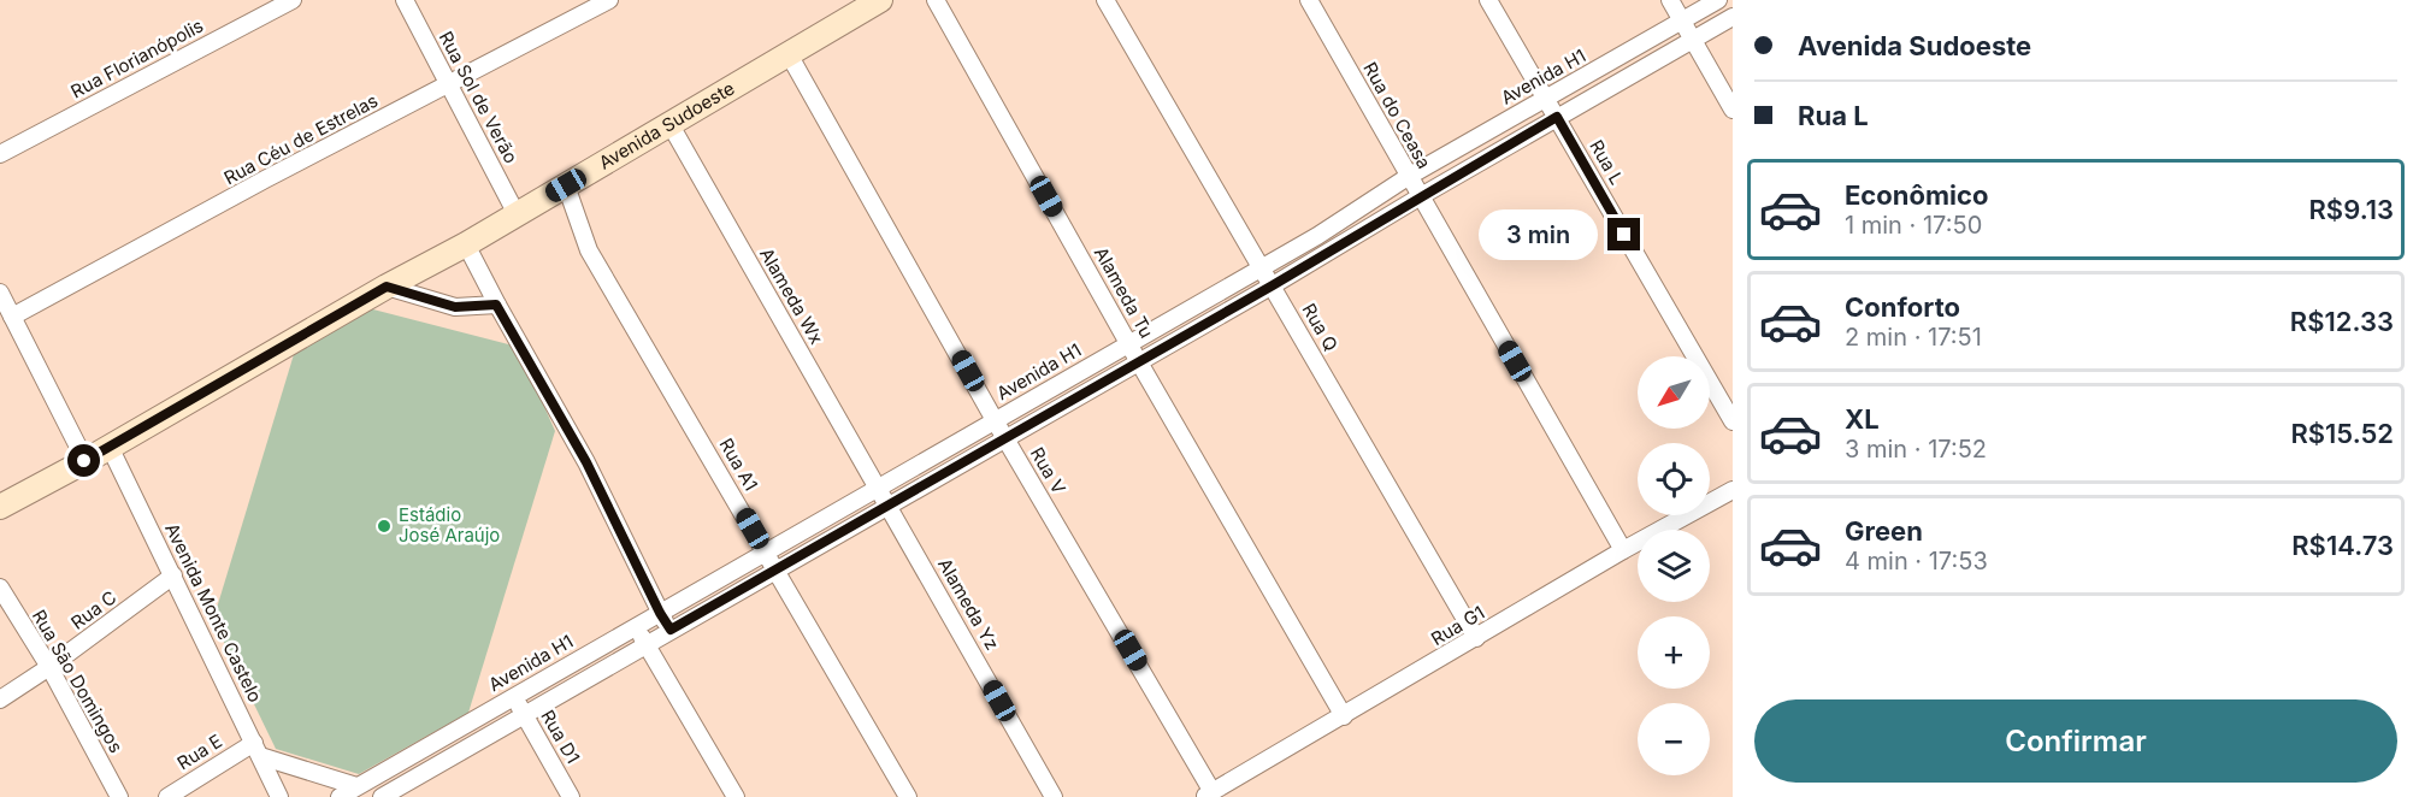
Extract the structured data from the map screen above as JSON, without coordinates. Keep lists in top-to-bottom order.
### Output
{
  "streets": {
    "street": [
      "Rua Florianópolis",
      "Avenida H1",
      "Rua Sol de Verão",
      "Rua do Ceasa",
      "Avenida Sudoeste",
      "Rua Céu de Estrelas",
      "Rua L",
      "Alameda Tu",
      "Alameda Wx",
      "Rua Q",
      "Rua A1",
      "Rua V",
      "Alameda Yz",
      "Rua C",
      "Avenida Monte Castelo",
      "Rua G1",
      "Rua São Domingos",
      "Rua D1",
      "Rua E"
    ]
  },
  "crossings": [
    ["Avenida H1", "Rua do Ceasa"],
    ["Avenida H1", "Rua L"],
    ["Avenida H1", "Alameda Tu"],
    ["Avenida H1", "Alameda Wx"],
    ["Avenida H1", "Rua Q"],
    ["Avenida H1", "Rua A1"],
    ["Avenida H1", "Rua V"],
    ["Avenida H1", "Rua D1"],
    ["Rua Sol de Verão", "Avenida Sudoeste"],
    ["Rua Sol de Verão", "Rua Céu de Estrelas"],
    ["Rua do Ceasa", "Rua G1"],
    ["Avenida Sudoeste", "Alameda Wx"],
    ["Avenida Sudoeste", "Rua A1"],
    ["Avenida Sudoeste", "Rua V"],
    ["Avenida Sudoeste", "Avenida Monte Castelo"],
    ["Alameda Tu", "Rua G1"],
    ["Alameda Wx", "Alameda Yz"],
    ["Rua Q", "Rua G1"],
    ["Rua V", "Rua G1"],
    ["Rua C", "Avenida Monte Castelo"],
    ["Rua C", "Rua São Domingos"],
    ["Avenida Monte Castelo", "Rua E"]
  ],
  "places": ["Estádio José Araújo"],
  "north": "bottom left",
  "page": {
    "banner": ["Avenida Sudoeste", "Rua L"],
    "list": [
      {
        "name": "Econômico",
        "note": "1 min · 17:50",
        "value": "R$9.13"
      },
      {
        "name": "Conforto",
        "note": "2 min · 17:51",
        "value": "R$12.33"
      },
      {
        "name": "XL",
        "note": "3 min · 17:52",
        "value": "R$15.52"
      },
      {
        "name": "Green",
        "note": "4 min · 17:53",
        "value": "R$14.73"
      }
    ],
    "bubble": "3 min",
    "map_buttons": ["+", "−"],
    "buttons": "Confirmar"
  }
}
